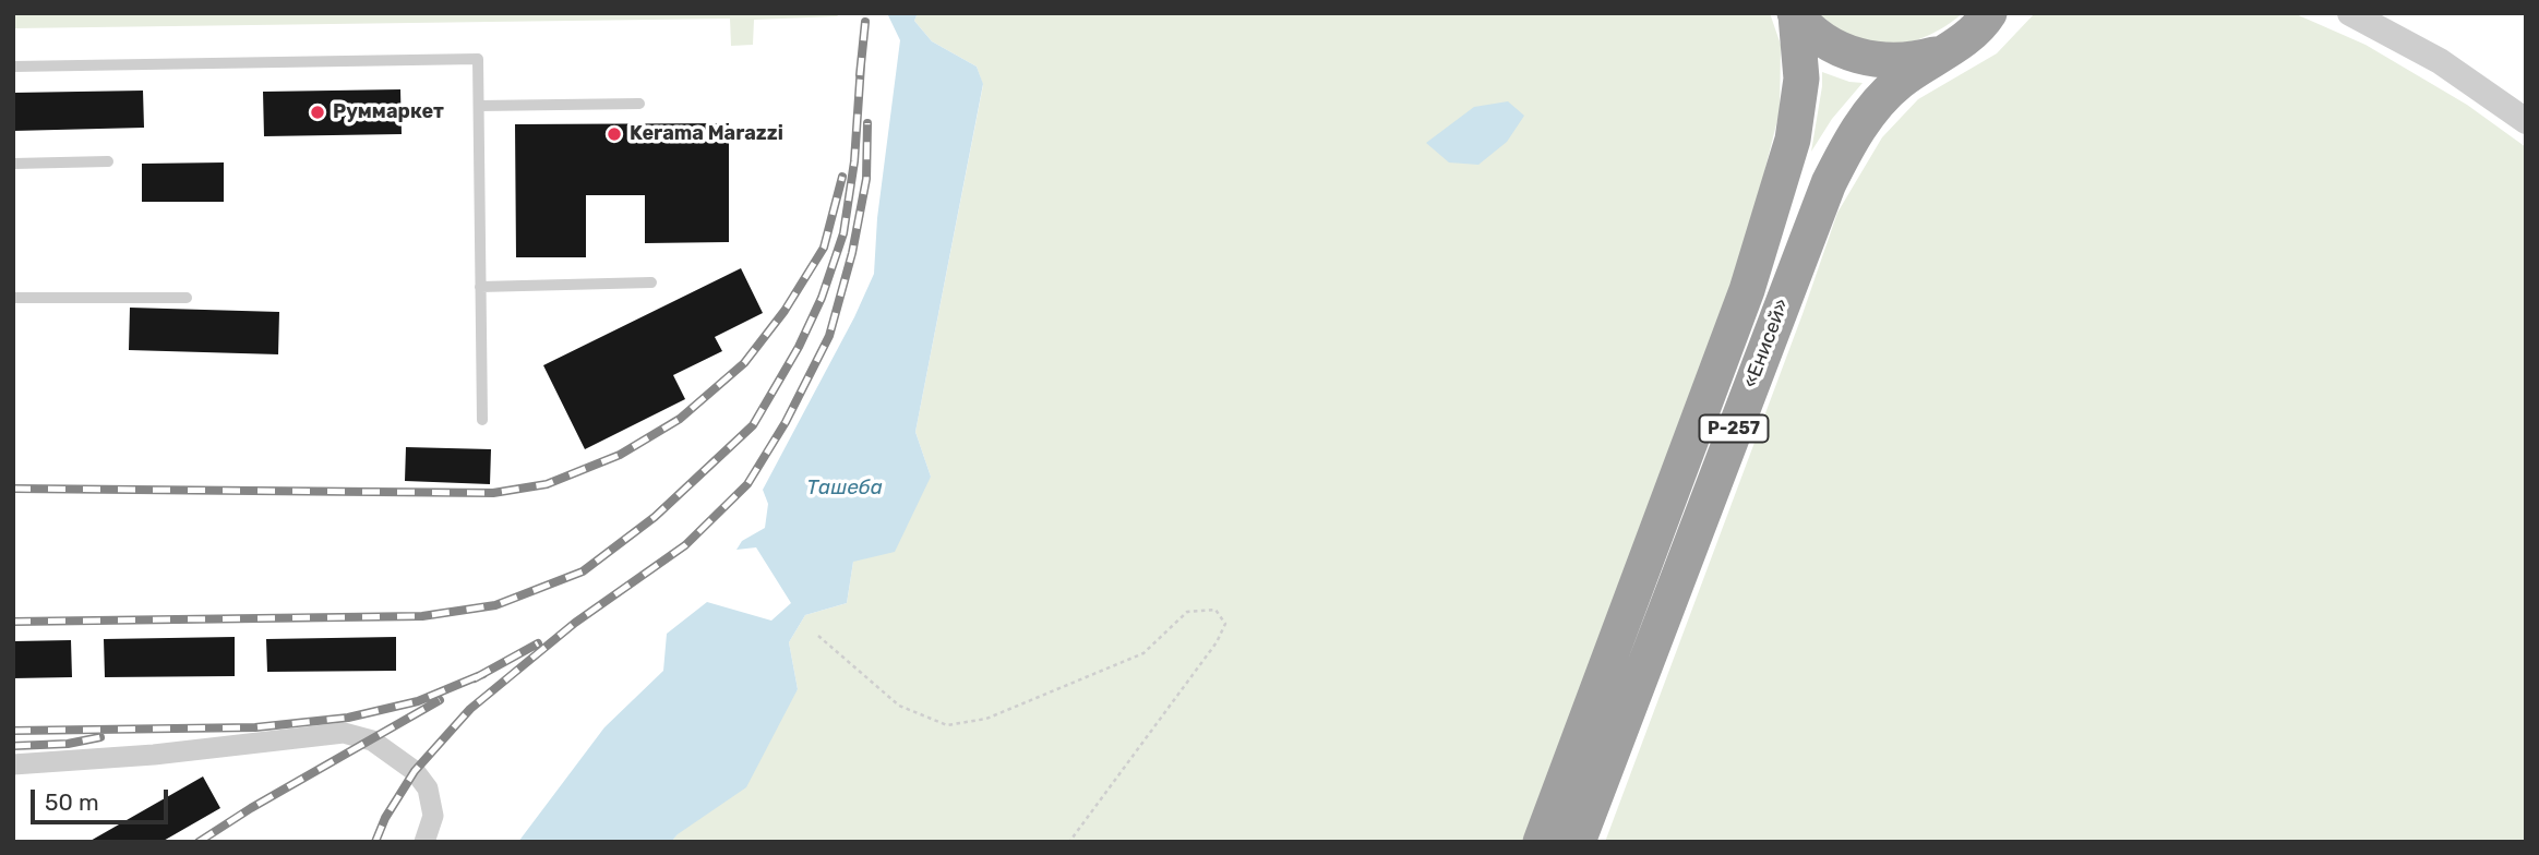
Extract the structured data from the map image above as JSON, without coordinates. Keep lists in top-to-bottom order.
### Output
{
  "streets": {
    "highway": ["«Енисей»", "Р-257"]
  },
  "water": ["Ташеба"],
  "places": ["Руммаркет", "Kerama Marazzi"],
  "scale_bar": "50 m"
}
